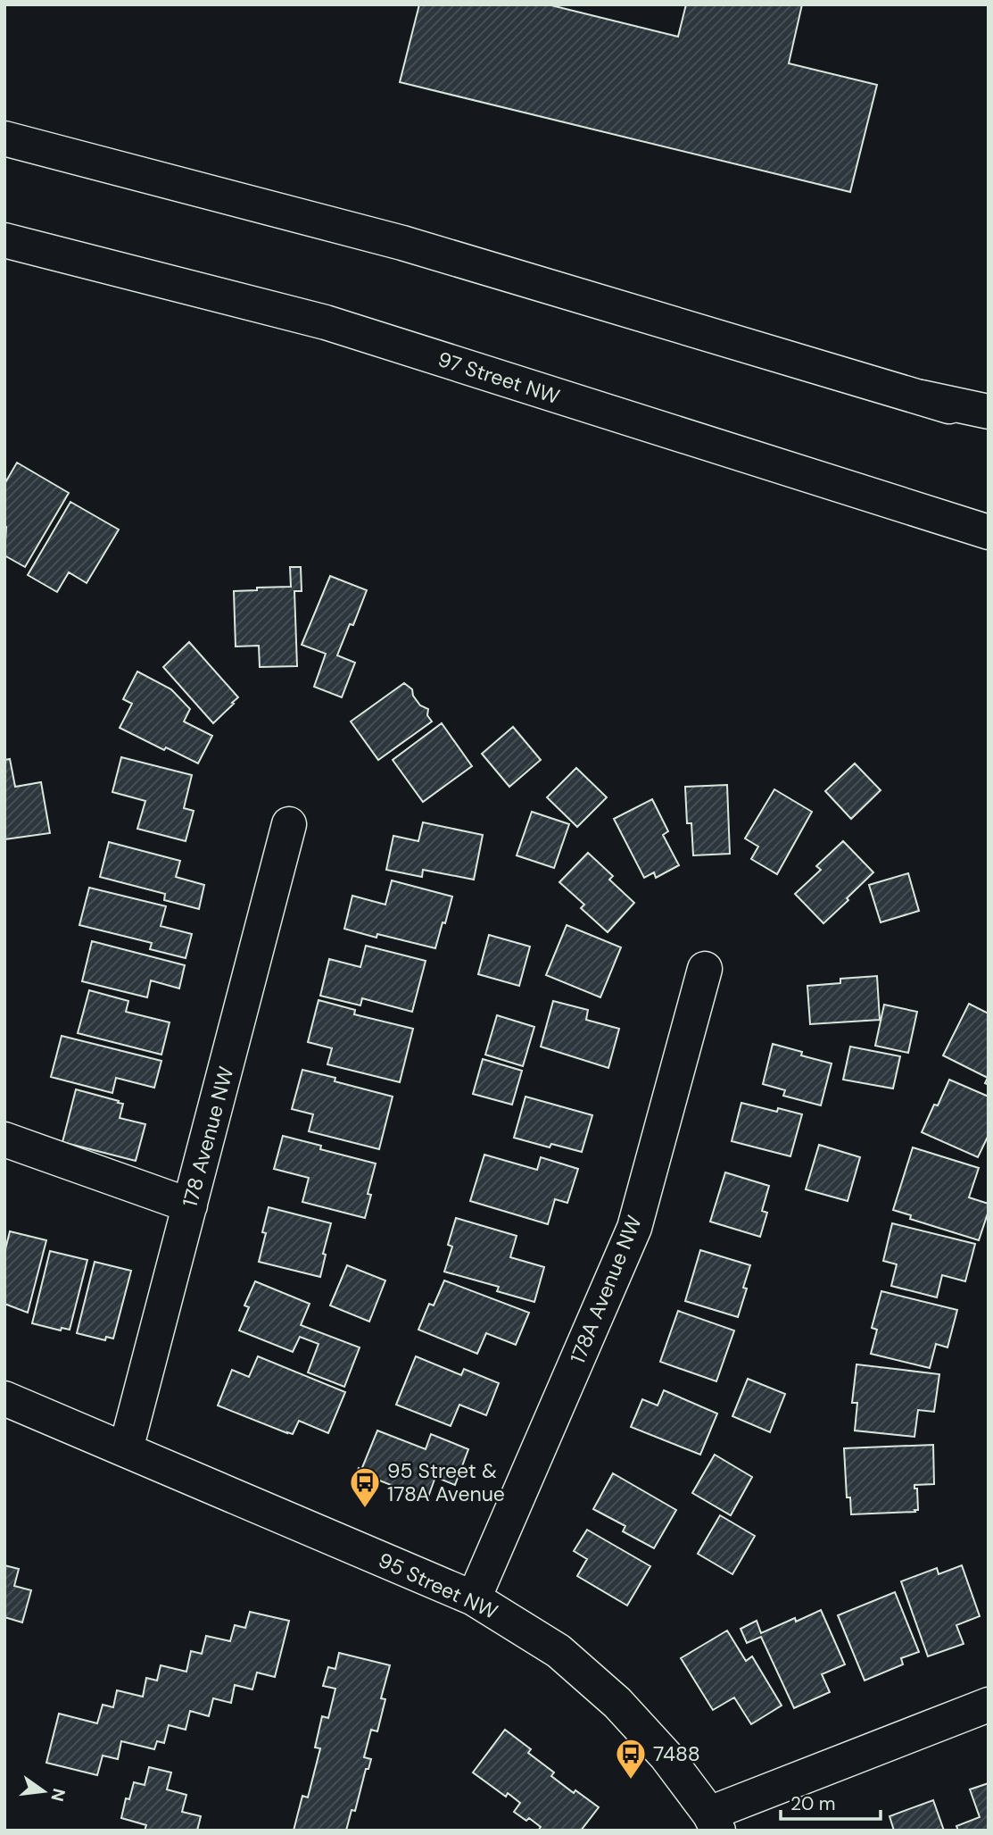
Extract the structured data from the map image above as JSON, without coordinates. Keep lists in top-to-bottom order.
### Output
{
  "streets": {
    "main road": [
      "97 Street NW",
      "178 Avenue NW",
      "178A Avenue NW",
      "95 Street NW"
    ]
  },
  "crossings": [
    ["178 Avenue NW", "95 Street NW"],
    ["178A Avenue NW", "95 Street NW"]
  ],
  "places": {
    "bus stop": ["95 Street & 178A Avenue", "7488"]
  },
  "scale_bar": "20 m",
  "north": "right"
}
